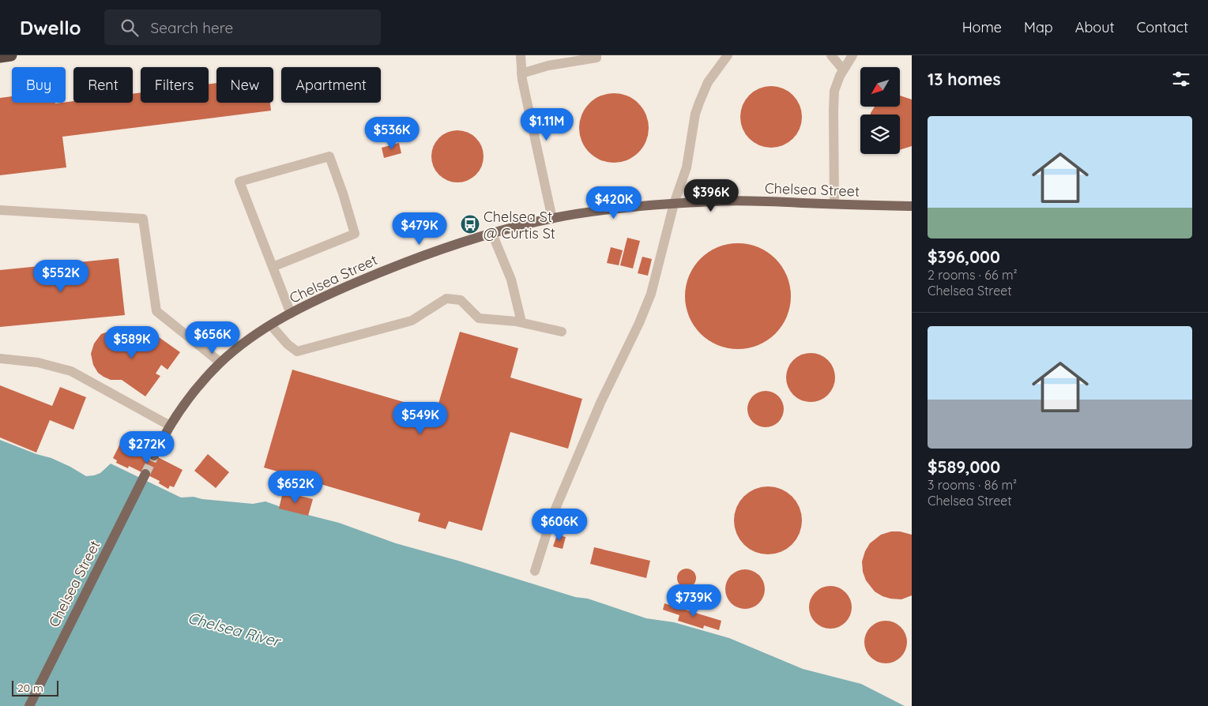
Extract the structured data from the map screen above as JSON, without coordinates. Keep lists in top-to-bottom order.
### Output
{
  "streets": {
    "main road": ["Chelsea Street"]
  },
  "water": ["Chelsea River"],
  "places": {
    "bus stop": ["Chelsea St @ Curtis St"]
  },
  "scale_bar": "20 m",
  "north": "bottom left",
  "page": {
    "header": "Dwello",
    "search": "Search here",
    "nav": [
      "Home",
      "Map",
      "About",
      "Contact"
    ],
    "heading": "13 homes",
    "chip": [
      "Buy",
      "Rent",
      "Filters",
      "New",
      "Apartment"
    ],
    "list": [
      {
        "name": "$396,000",
        "note": "2 rooms · 66 m² · Chelsea Street"
      },
      {
        "name": "$589,000",
        "note": "3 rooms · 86 m² · Chelsea Street"
      }
    ],
    "price": [
      "$1.11M",
      "$536K",
      "$396K",
      "$420K",
      "$479K",
      "$552K",
      "$656K",
      "$589K",
      "$549K",
      "$272K",
      "$652K",
      "$606K",
      "$739K"
    ],
    "scale": "20 m"
  }
}
